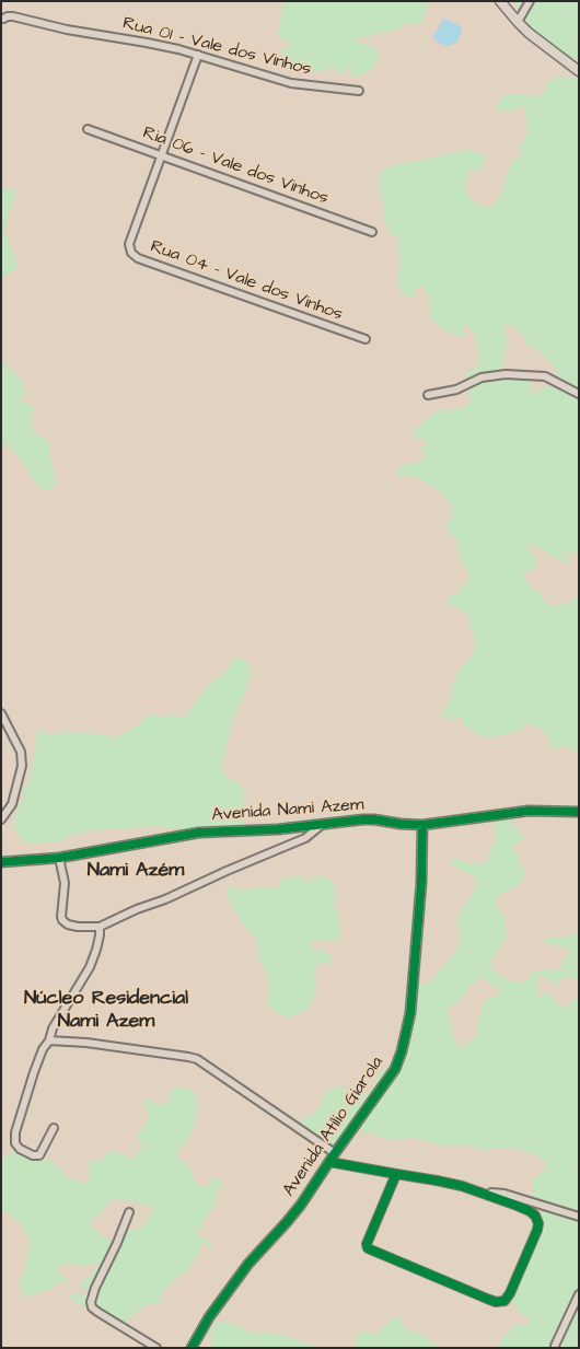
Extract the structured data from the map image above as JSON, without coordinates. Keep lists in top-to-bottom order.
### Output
{
  "streets": {
    "street": [
      "Rua 01 - Vale dos Vinhos",
      "Ria 06 - Vale dos Vinhos",
      "Rua 04 - Vale dos Vinhos",
      "Avenida Nami Azem",
      "Avenida Atílio Giarola"
    ]
  },
  "crossings": [
    ["Rua 01 - Vale dos Vinhos", "Rua 04 - Vale dos Vinhos"],
    ["Ria 06 - Vale dos Vinhos", "Rua 04 - Vale dos Vinhos"],
    ["Avenida Nami Azem", "Avenida Atílio Giarola"]
  ],
  "districts": ["Nami Azém", "Núcleo Residencial Nami Azem"]
}
